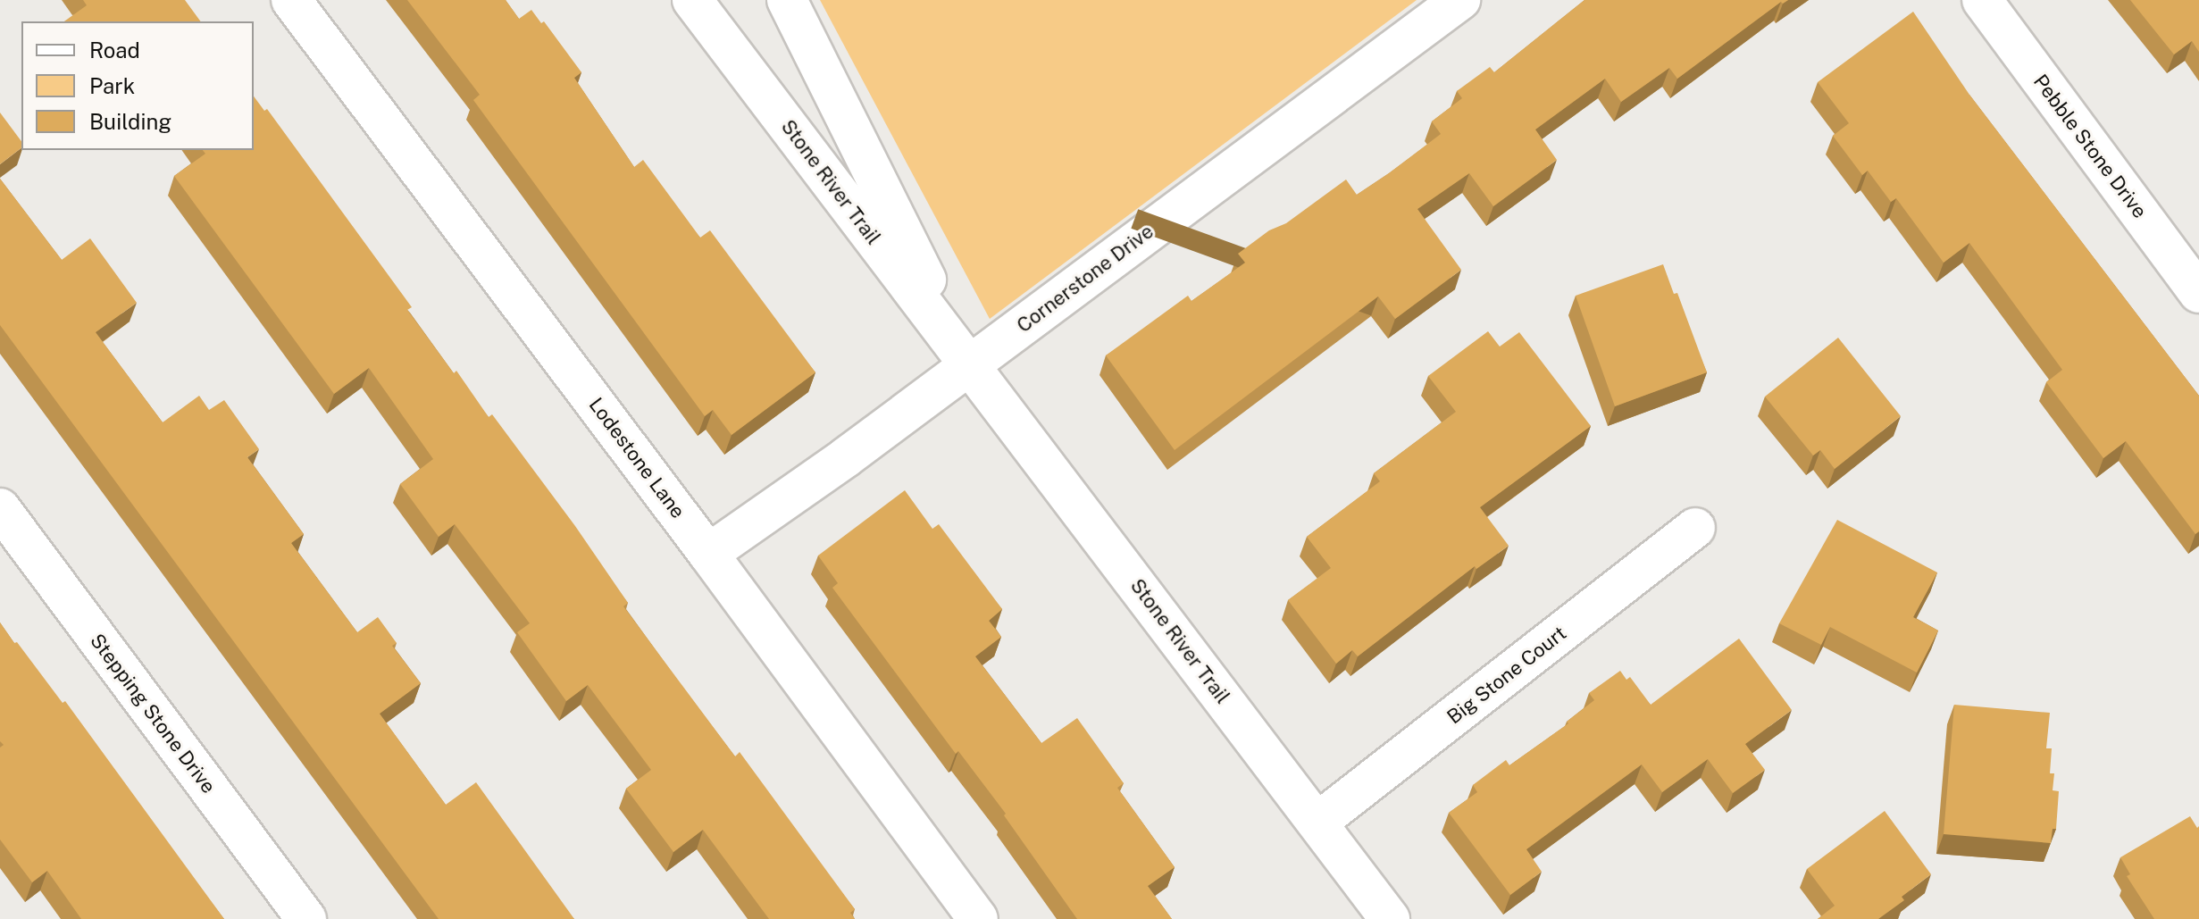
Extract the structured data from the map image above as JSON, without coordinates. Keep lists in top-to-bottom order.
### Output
{
  "streets": {
    "street": [
      "Pebble Stone Drive",
      "Stone River Trail",
      "Cornerstone Drive",
      "Lodestone Lane",
      "Big Stone Court",
      "Stepping Stone Drive"
    ]
  },
  "crossings": [
    ["Stone River Trail", "Cornerstone Drive"],
    ["Stone River Trail", "Big Stone Court"],
    ["Cornerstone Drive", "Lodestone Lane"]
  ],
  "legend": ["Road", "Park", "Building"]
}
